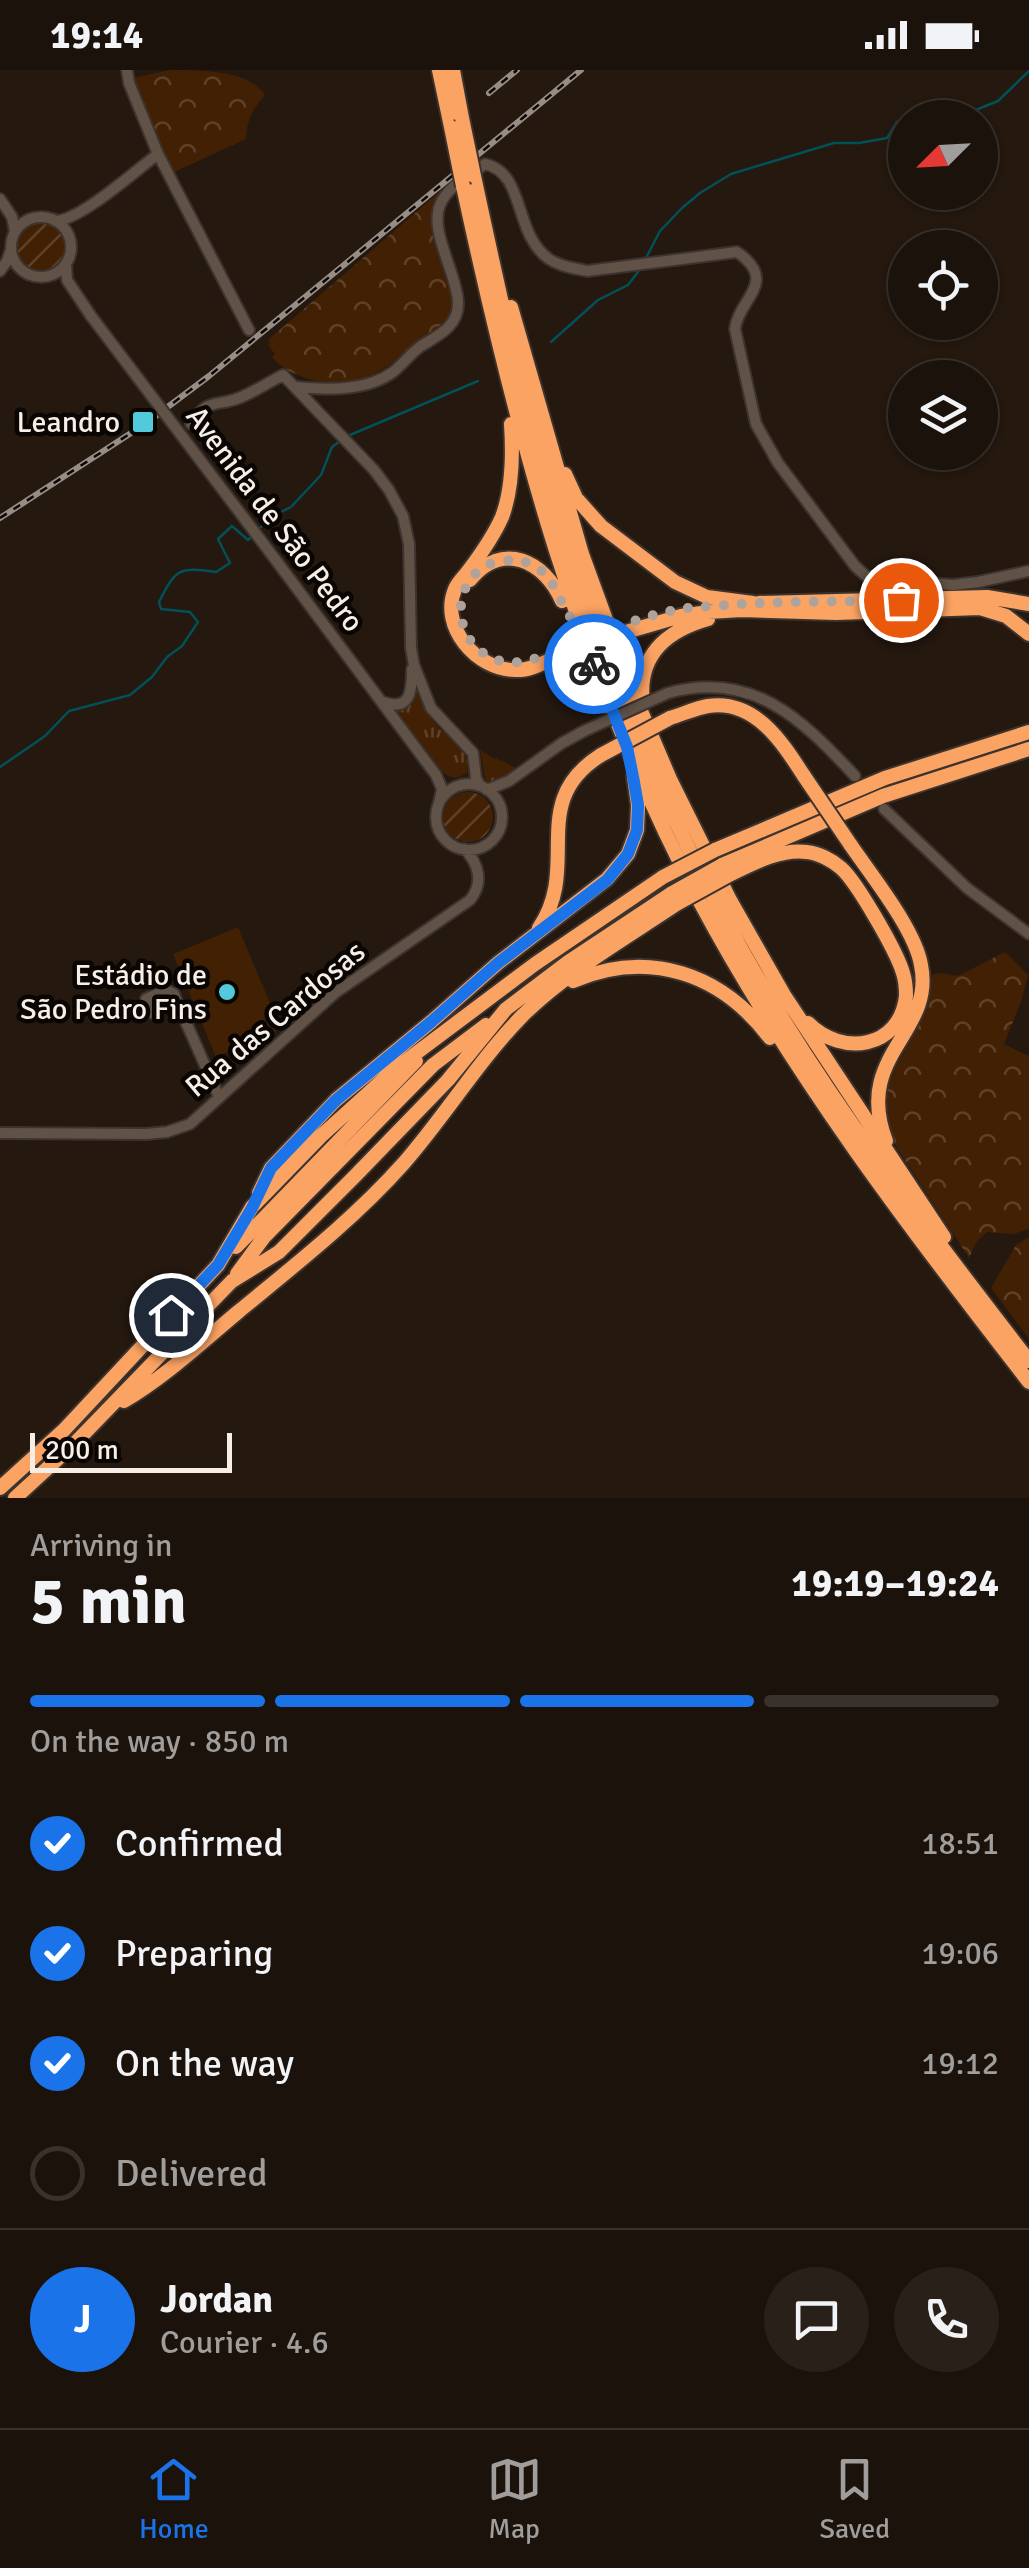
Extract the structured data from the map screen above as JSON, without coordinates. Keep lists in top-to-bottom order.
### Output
{
  "streets": {
    "street": ["Avenida de São Pedro", "Rua das Cardosas"]
  },
  "crossings": [
    ["Avenida de São Pedro", "Rua das Cardosas"]
  ],
  "places": {
    "transit": ["Leandro"],
    "other": ["Estádio de São Pedro Fins"]
  },
  "scale_bar": "200 m",
  "north": "bottom left",
  "page": {
    "status": "19:14",
    "scale": "200 m",
    "heading": ["5 min", "Arriving in", "19:19–19:24"],
    "panel": ["Jordan", "Courier · 4.6"],
    "bar": "On the way · 850 m",
    "list": [
      ["Confirmed", "18:51"],
      ["Preparing", "19:06"],
      ["On the way", "19:12"],
      "Delivered"
    ],
    "round": "J",
    "tabs": ["Home", "Map", "Saved"]
  }
}
